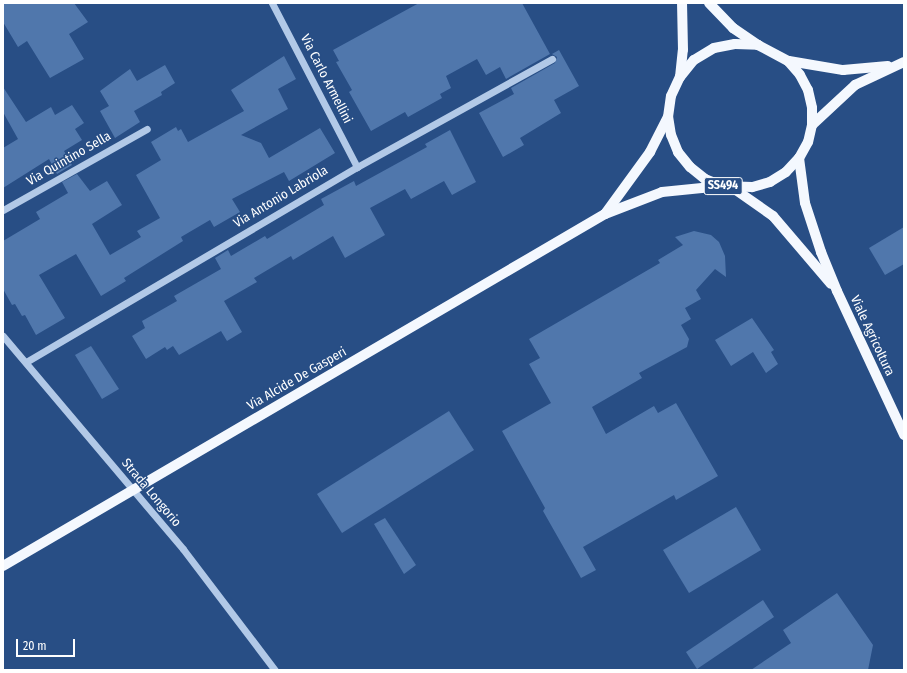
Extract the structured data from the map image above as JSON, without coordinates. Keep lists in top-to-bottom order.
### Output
{
  "streets": {
    "main road": ["SS494", "Viale Agricoltura", "Via Alcide De Gasperi"],
    "street": [
      "Via Carlo Armellini",
      "Via Quintino Sella",
      "Via Antonio Labriola",
      "Strada Longorio"
    ]
  },
  "crossings": [
    ["Via Carlo Armellini", "Via Antonio Labriola"],
    ["Via Antonio Labriola", "Strada Longorio"],
    ["Viale Agricoltura", "Via Alcide De Gasperi"],
    ["Via Alcide De Gasperi", "Strada Longorio"]
  ],
  "scale_bar": "20 m"
}
